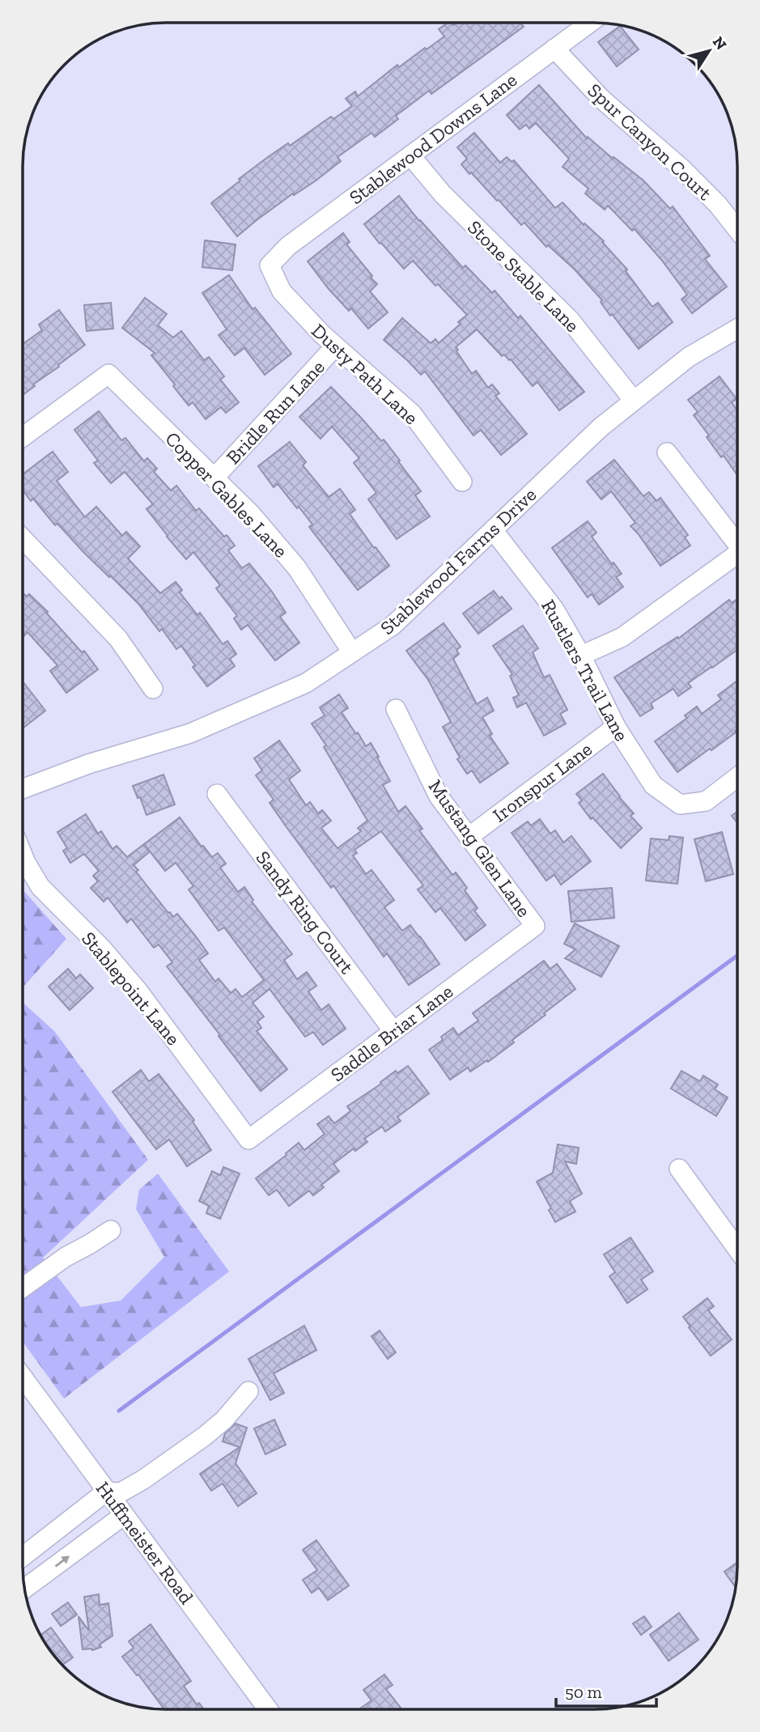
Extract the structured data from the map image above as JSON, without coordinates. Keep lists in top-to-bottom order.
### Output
{
  "streets": {
    "street": [
      "Stablewood Downs Lane",
      "Spur Canyon Court",
      "Stone Stable Lane",
      "Dusty Path Lane",
      "Bridle Run Lane",
      "Copper Gables Lane",
      "Stablewood Farms Drive",
      "Rustlers Trail Lane",
      "Ironspur Lane",
      "Mustang Glen Lane",
      "Sandy Ring Court",
      "Stablepoint Lane",
      "Saddle Briar Lane",
      "Huffmeister Road"
    ]
  },
  "crossings": [
    ["Stablewood Downs Lane", "Spur Canyon Court"],
    ["Stablewood Downs Lane", "Stone Stable Lane"],
    ["Stablewood Downs Lane", "Dusty Path Lane"],
    ["Stone Stable Lane", "Stablewood Farms Drive"],
    ["Dusty Path Lane", "Bridle Run Lane"],
    ["Bridle Run Lane", "Copper Gables Lane"],
    ["Copper Gables Lane", "Stablewood Farms Drive"],
    ["Stablewood Farms Drive", "Rustlers Trail Lane"],
    ["Rustlers Trail Lane", "Ironspur Lane"],
    ["Ironspur Lane", "Mustang Glen Lane"],
    ["Mustang Glen Lane", "Saddle Briar Lane"],
    ["Sandy Ring Court", "Saddle Briar Lane"],
    ["Stablepoint Lane", "Saddle Briar Lane"]
  ],
  "scale_bar": "50 m",
  "north": "top right"
}
